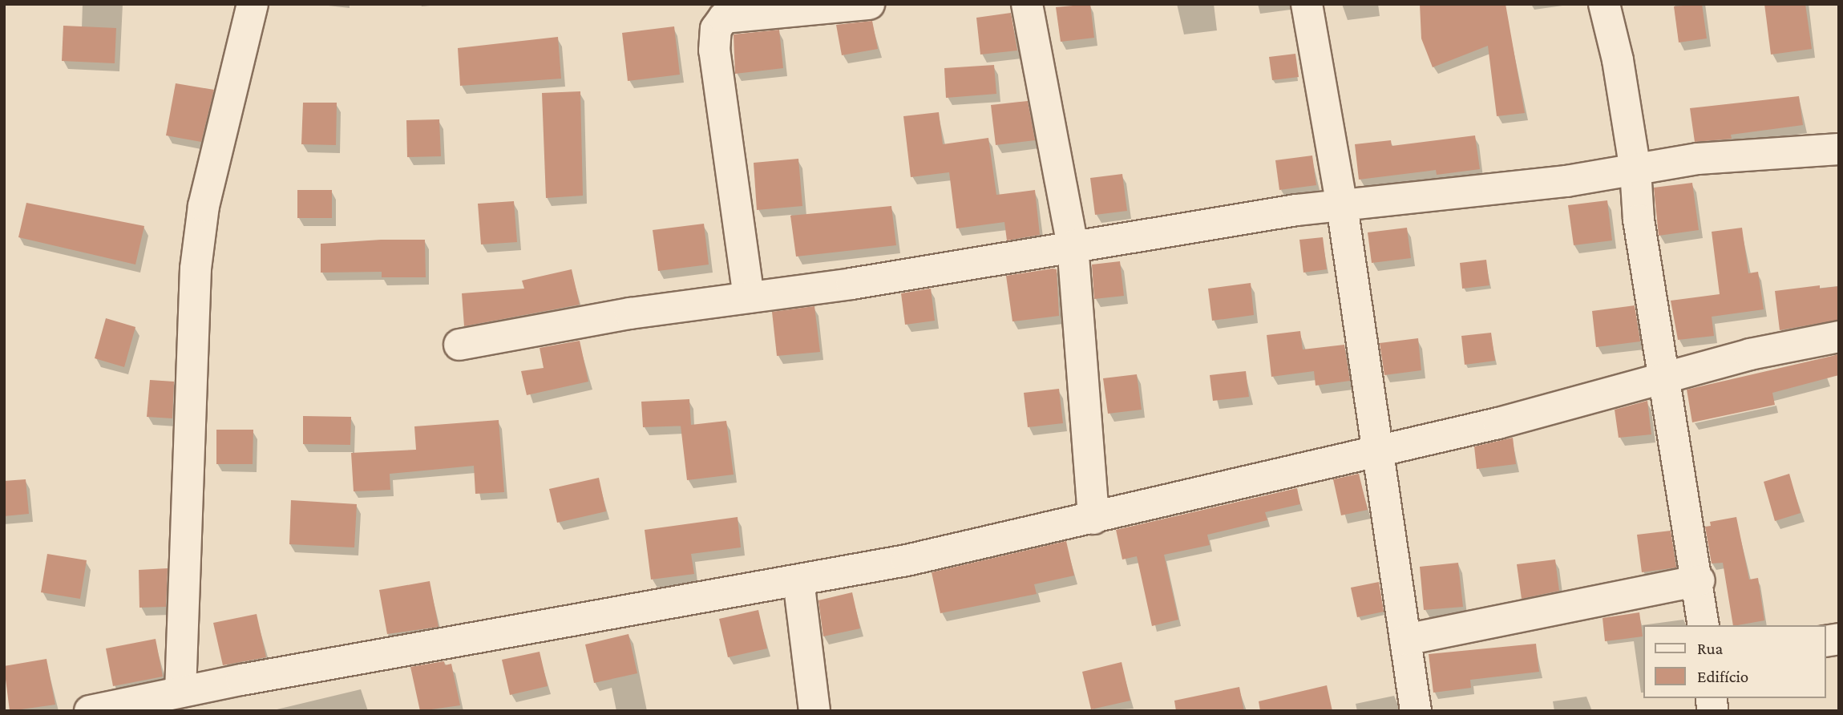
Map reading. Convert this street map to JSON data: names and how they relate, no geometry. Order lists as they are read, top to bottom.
{
  "legend": ["Rua", "Edifício"]
}
